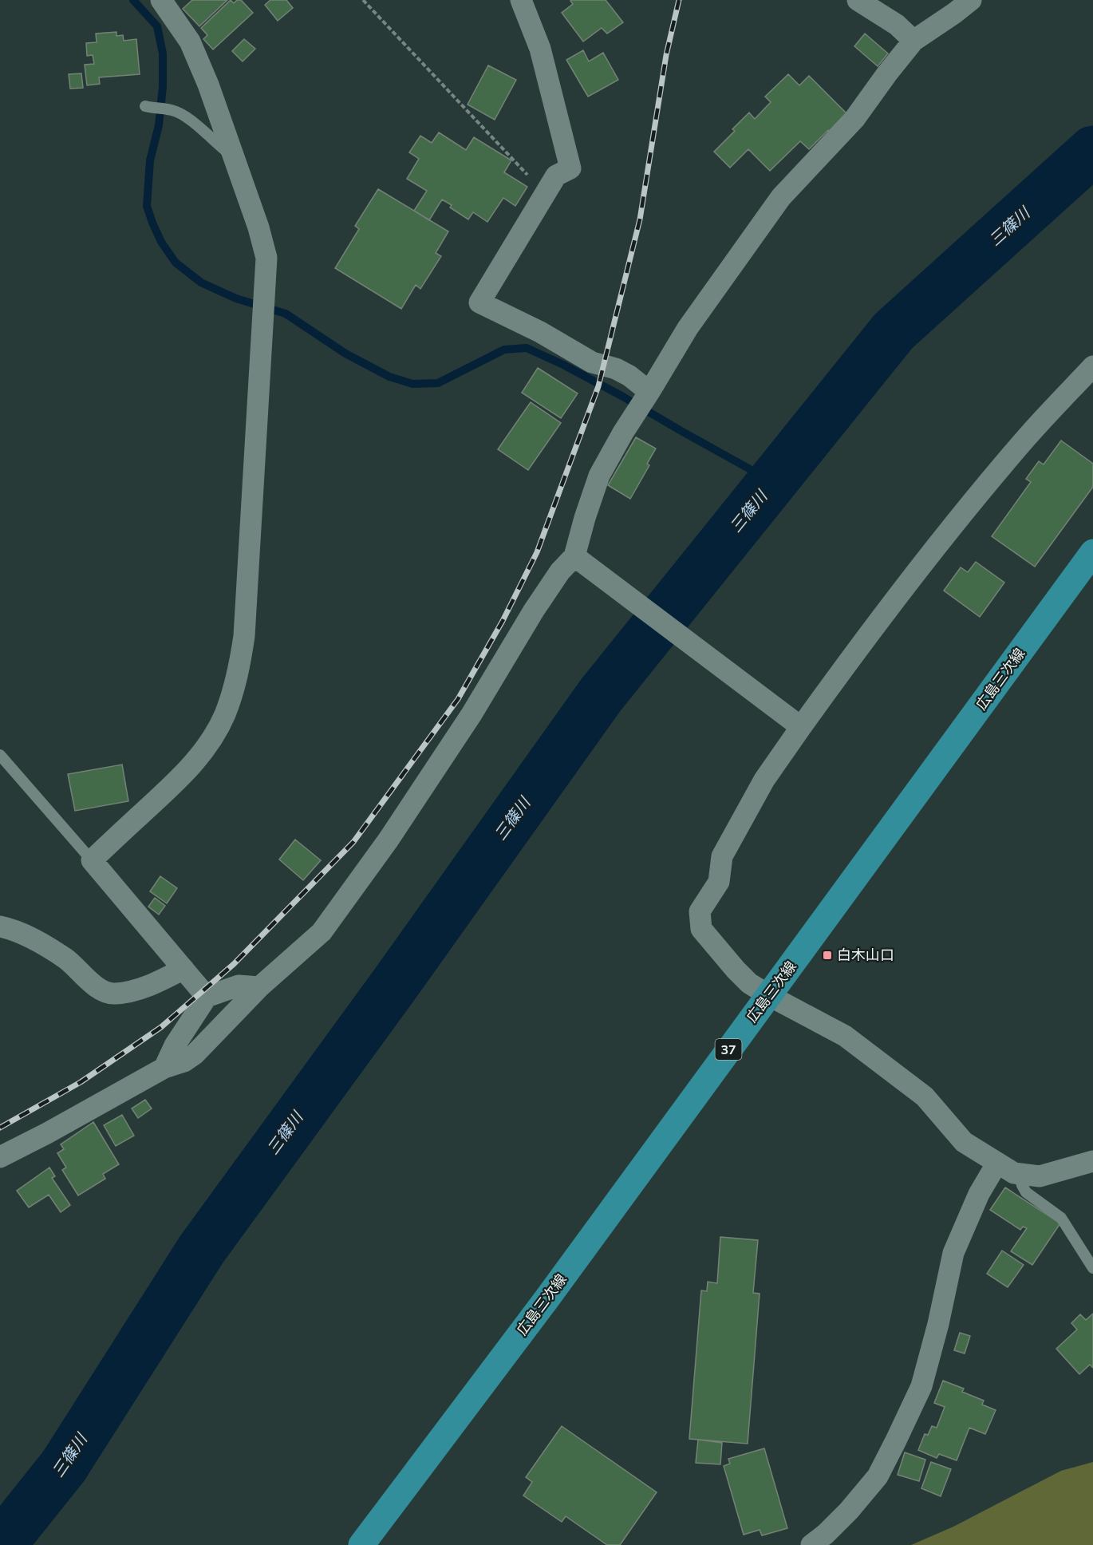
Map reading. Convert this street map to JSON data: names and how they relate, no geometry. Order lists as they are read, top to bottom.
{
  "streets": {
    "main road": ["広島三次線", "37"]
  },
  "water": ["三篠川"],
  "places": {
    "transit": ["白木山口"]
  }
}
